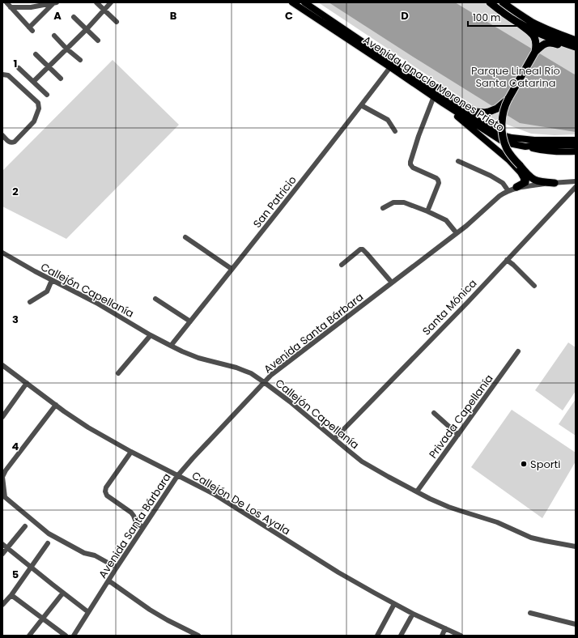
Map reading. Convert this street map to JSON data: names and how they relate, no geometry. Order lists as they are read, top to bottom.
{
  "streets": {
    "main road": ["Avenida Ignacio Morones Prieto"],
    "street": [
      "San Patricio",
      "Callejón Capellanía",
      "Santa Mónica",
      "Avenida Santa Bárbara",
      "Privada Capellanía",
      "Callejón De Los Ayala"
    ]
  },
  "crossings": [
    ["Avenida Ignacio Morones Prieto", "San Patricio"],
    ["San Patricio", "Callejón Capellanía"],
    ["Callejón Capellanía", "Santa Mónica"],
    ["Callejón Capellanía", "Avenida Santa Bárbara"],
    ["Callejón Capellanía", "Privada Capellanía"],
    ["Avenida Santa Bárbara", "Callejón De Los Ayala"]
  ],
  "parks": ["Parque Lineal Río Santa Catarina"],
  "places": ["Sporti"],
  "scale_bar": "100 m",
  "grid": {
    "columns": [
      "A",
      "B",
      "C",
      "D"
    ],
    "rows": [
      "1",
      "2",
      "3",
      "4",
      "5"
    ]
  }
}
